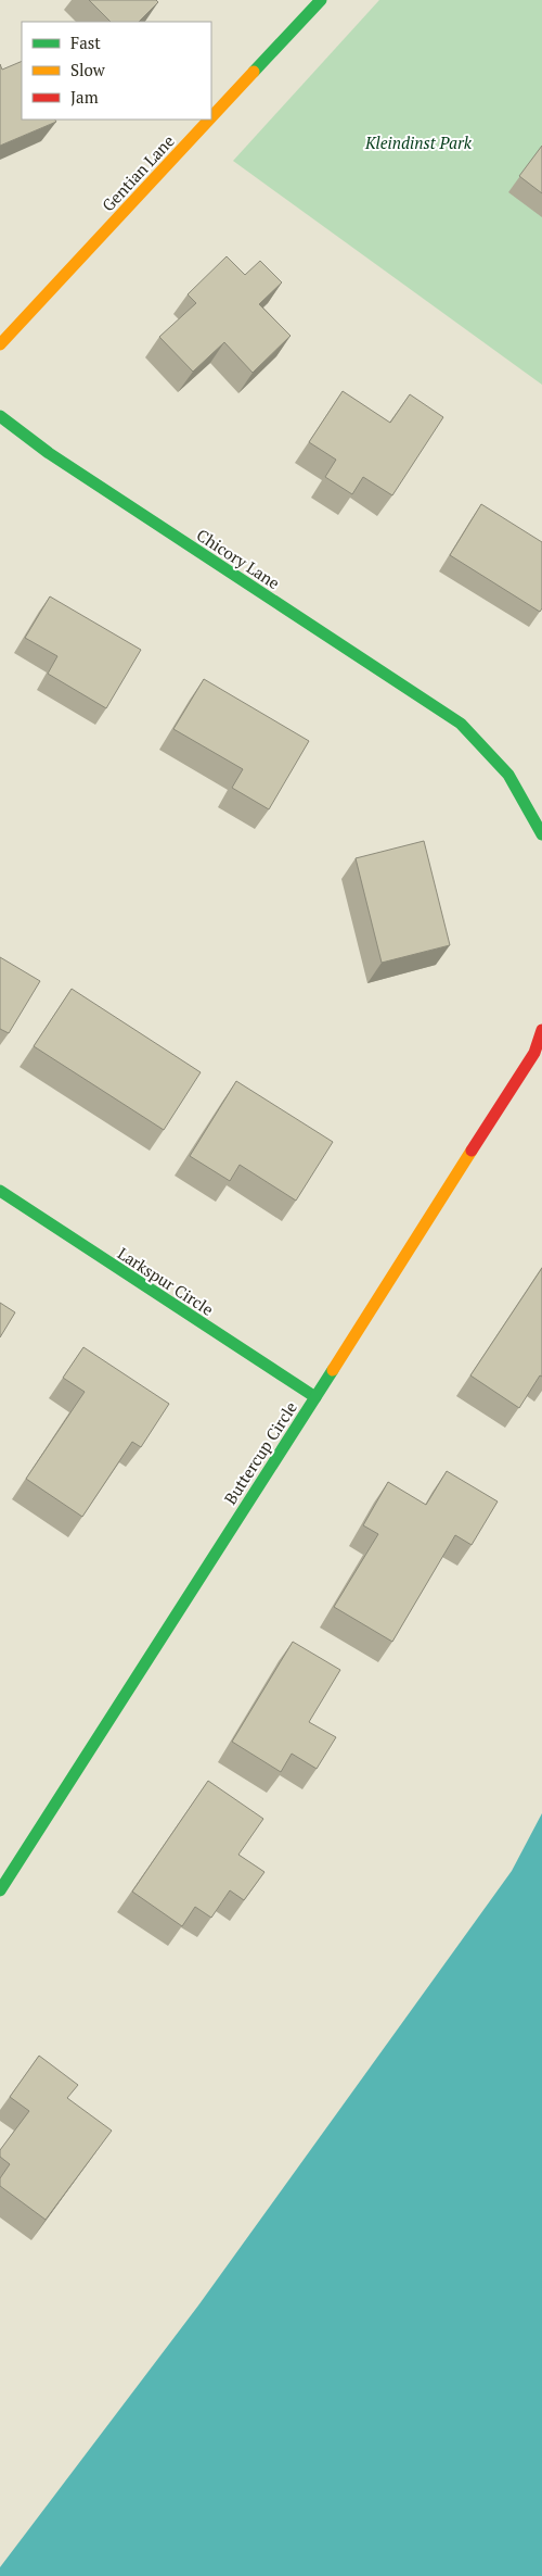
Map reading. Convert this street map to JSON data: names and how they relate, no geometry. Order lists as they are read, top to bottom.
{
  "streets": {
    "street": [
      "Gentian Lane",
      "Chicory Lane",
      "Larkspur Circle",
      "Buttercup Circle"
    ]
  },
  "crossings": [
    ["Larkspur Circle", "Buttercup Circle"]
  ],
  "parks": ["Kleindinst Park"],
  "legend": ["Fast", "Slow", "Jam"]
}
